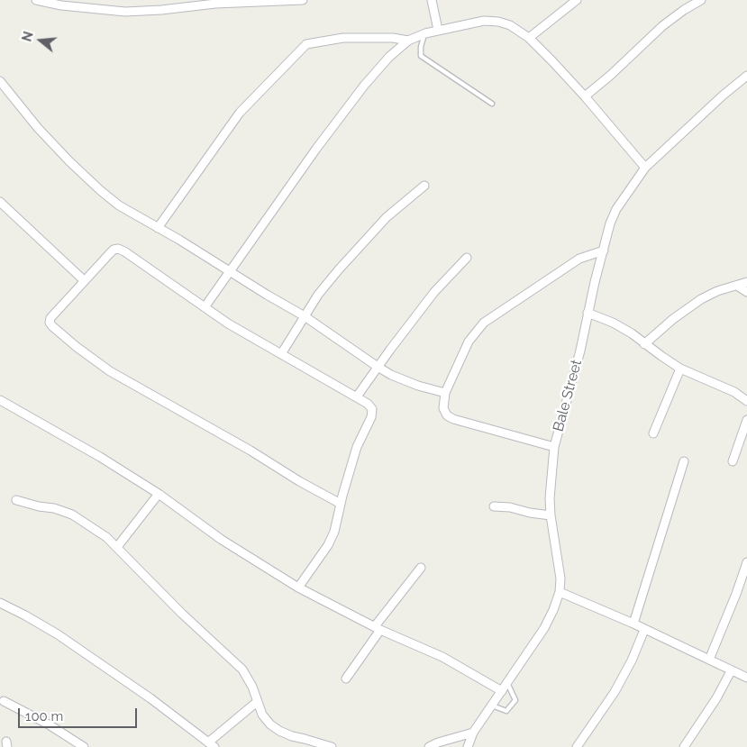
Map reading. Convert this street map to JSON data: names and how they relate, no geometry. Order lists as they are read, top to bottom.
{
  "streets": {
    "street": ["Bale Street"]
  },
  "scale_bar": "100 m",
  "north": "left"
}
